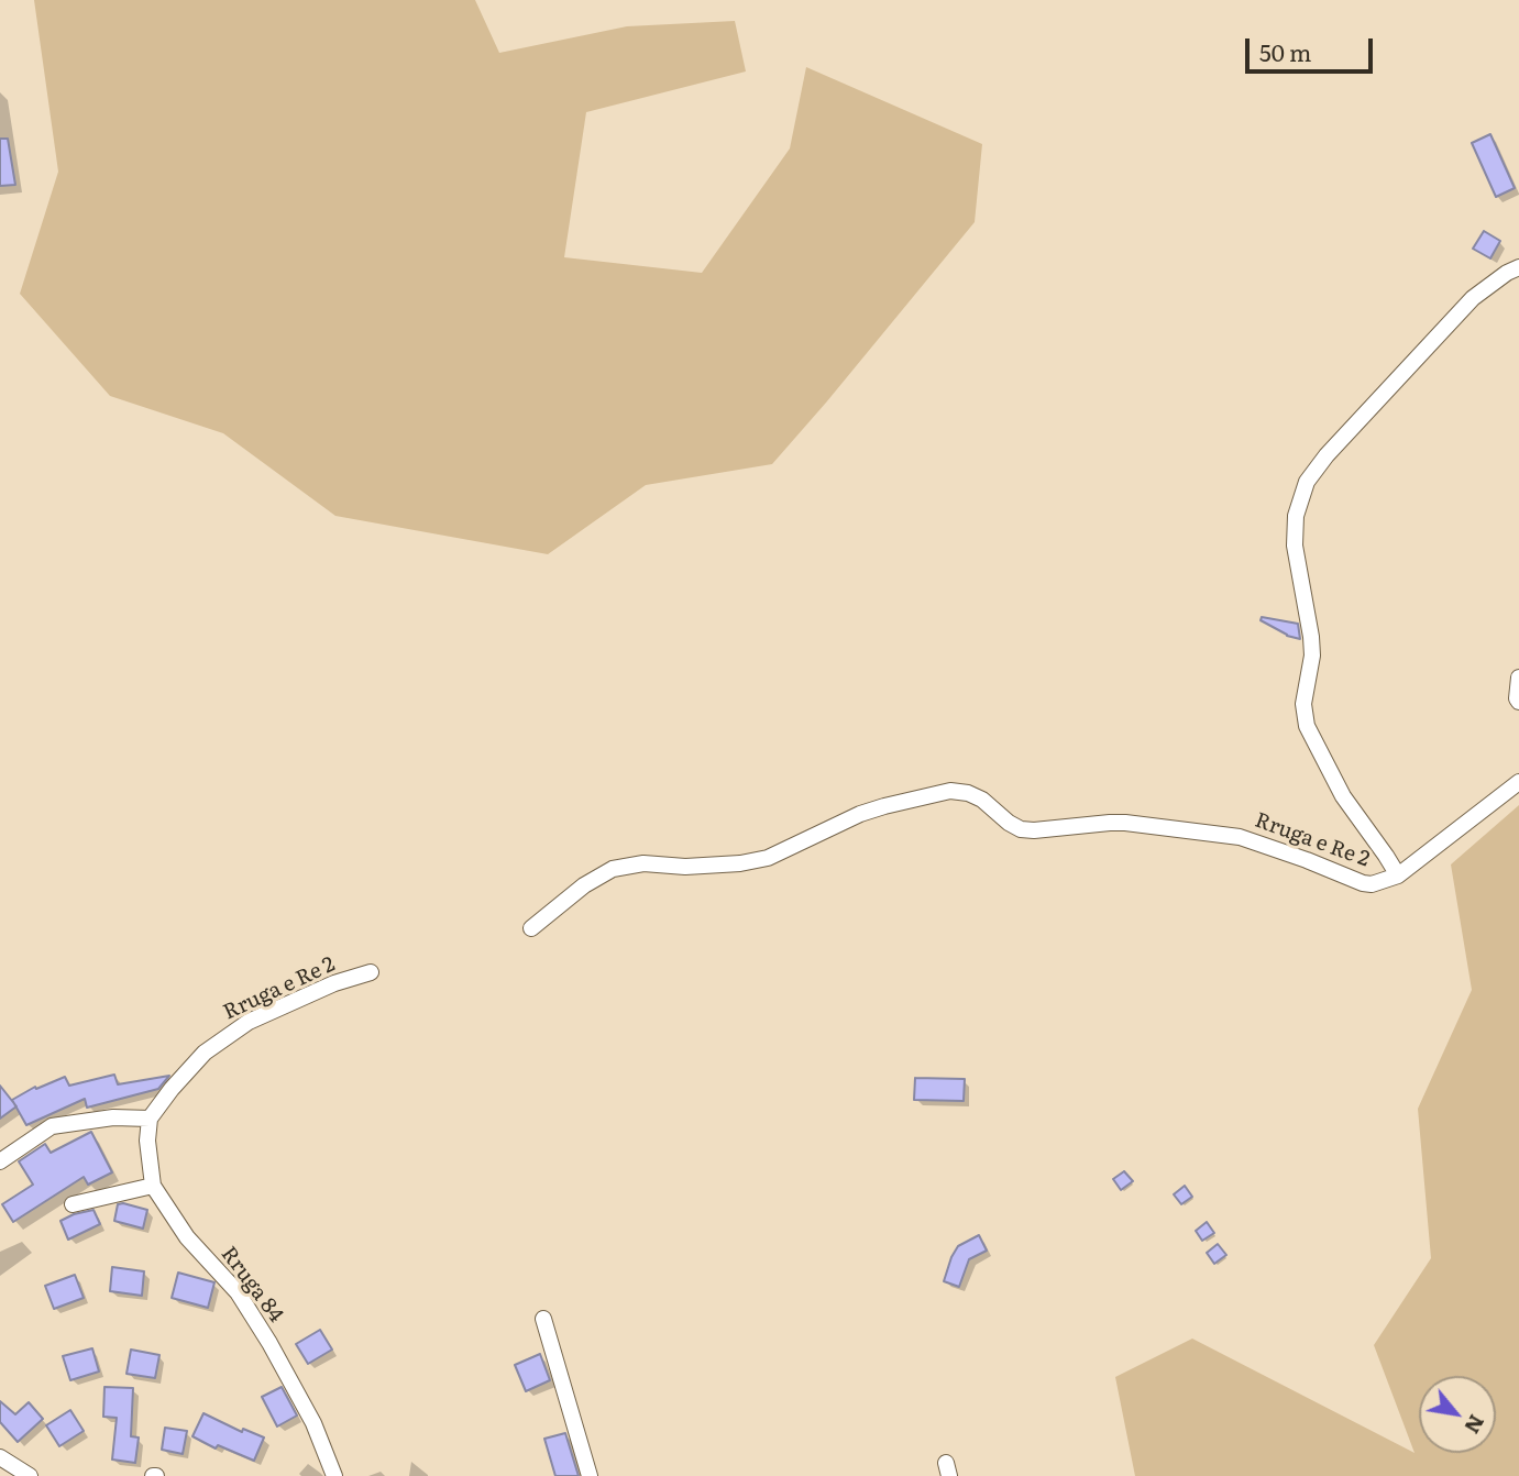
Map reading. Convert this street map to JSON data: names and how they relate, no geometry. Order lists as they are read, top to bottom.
{
  "streets": {
    "street": ["Rruga e Re 2", "Rruga 84"]
  },
  "crossings": [
    ["Rruga e Re 2", "Rruga 84"]
  ],
  "scale_bar": "50 m",
  "north": "bottom right"
}
